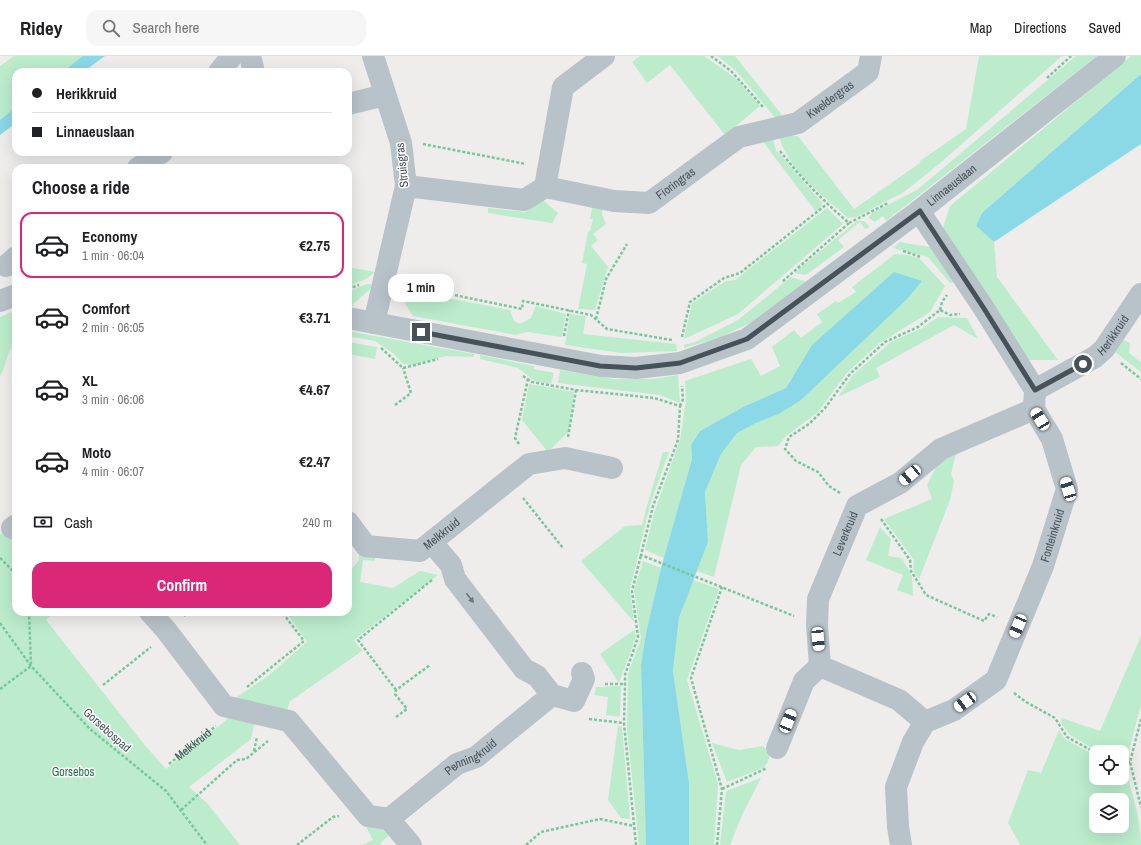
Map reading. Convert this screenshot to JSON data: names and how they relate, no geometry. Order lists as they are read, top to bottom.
{
  "streets": {
    "street": [
      "Kweldergras",
      "Struisgras",
      "Fioringras",
      "Linnaeuslaan",
      "Herikkruid",
      "Melkkruid",
      "Leverkruid",
      "Fonteinkruid",
      "Penningkruid"
    ],
    "path": ["Gorsebospad"]
  },
  "crossings": [
    ["Kweldergras", "Fioringras"],
    ["Struisgras", "Linnaeuslaan"],
    ["Linnaeuslaan", "Fonteinkruid"],
    ["Herikkruid", "Leverkruid"],
    ["Herikkruid", "Fonteinkruid"],
    ["Leverkruid", "Fonteinkruid"]
  ],
  "parks": ["Gorsebos"],
  "page": {
    "header": "Ridey",
    "search": "Search here",
    "nav": ["Map", "Directions", "Saved"],
    "banner": ["Herikkruid", "Linnaeuslaan"],
    "heading": "Choose a ride",
    "list": [
      {
        "name": "Economy",
        "note": "1 min · 06:04",
        "value": "€2.75"
      },
      {
        "name": "Comfort",
        "note": "2 min · 06:05",
        "value": "€3.71"
      },
      {
        "name": "XL",
        "note": "3 min · 06:06",
        "value": "€4.67"
      },
      {
        "name": "Moto",
        "note": "4 min · 06:07",
        "value": "€2.47"
      }
    ],
    "bubble": "1 min",
    "pay": ["Cash", "240 m"],
    "buttons": "Confirm"
  }
}
